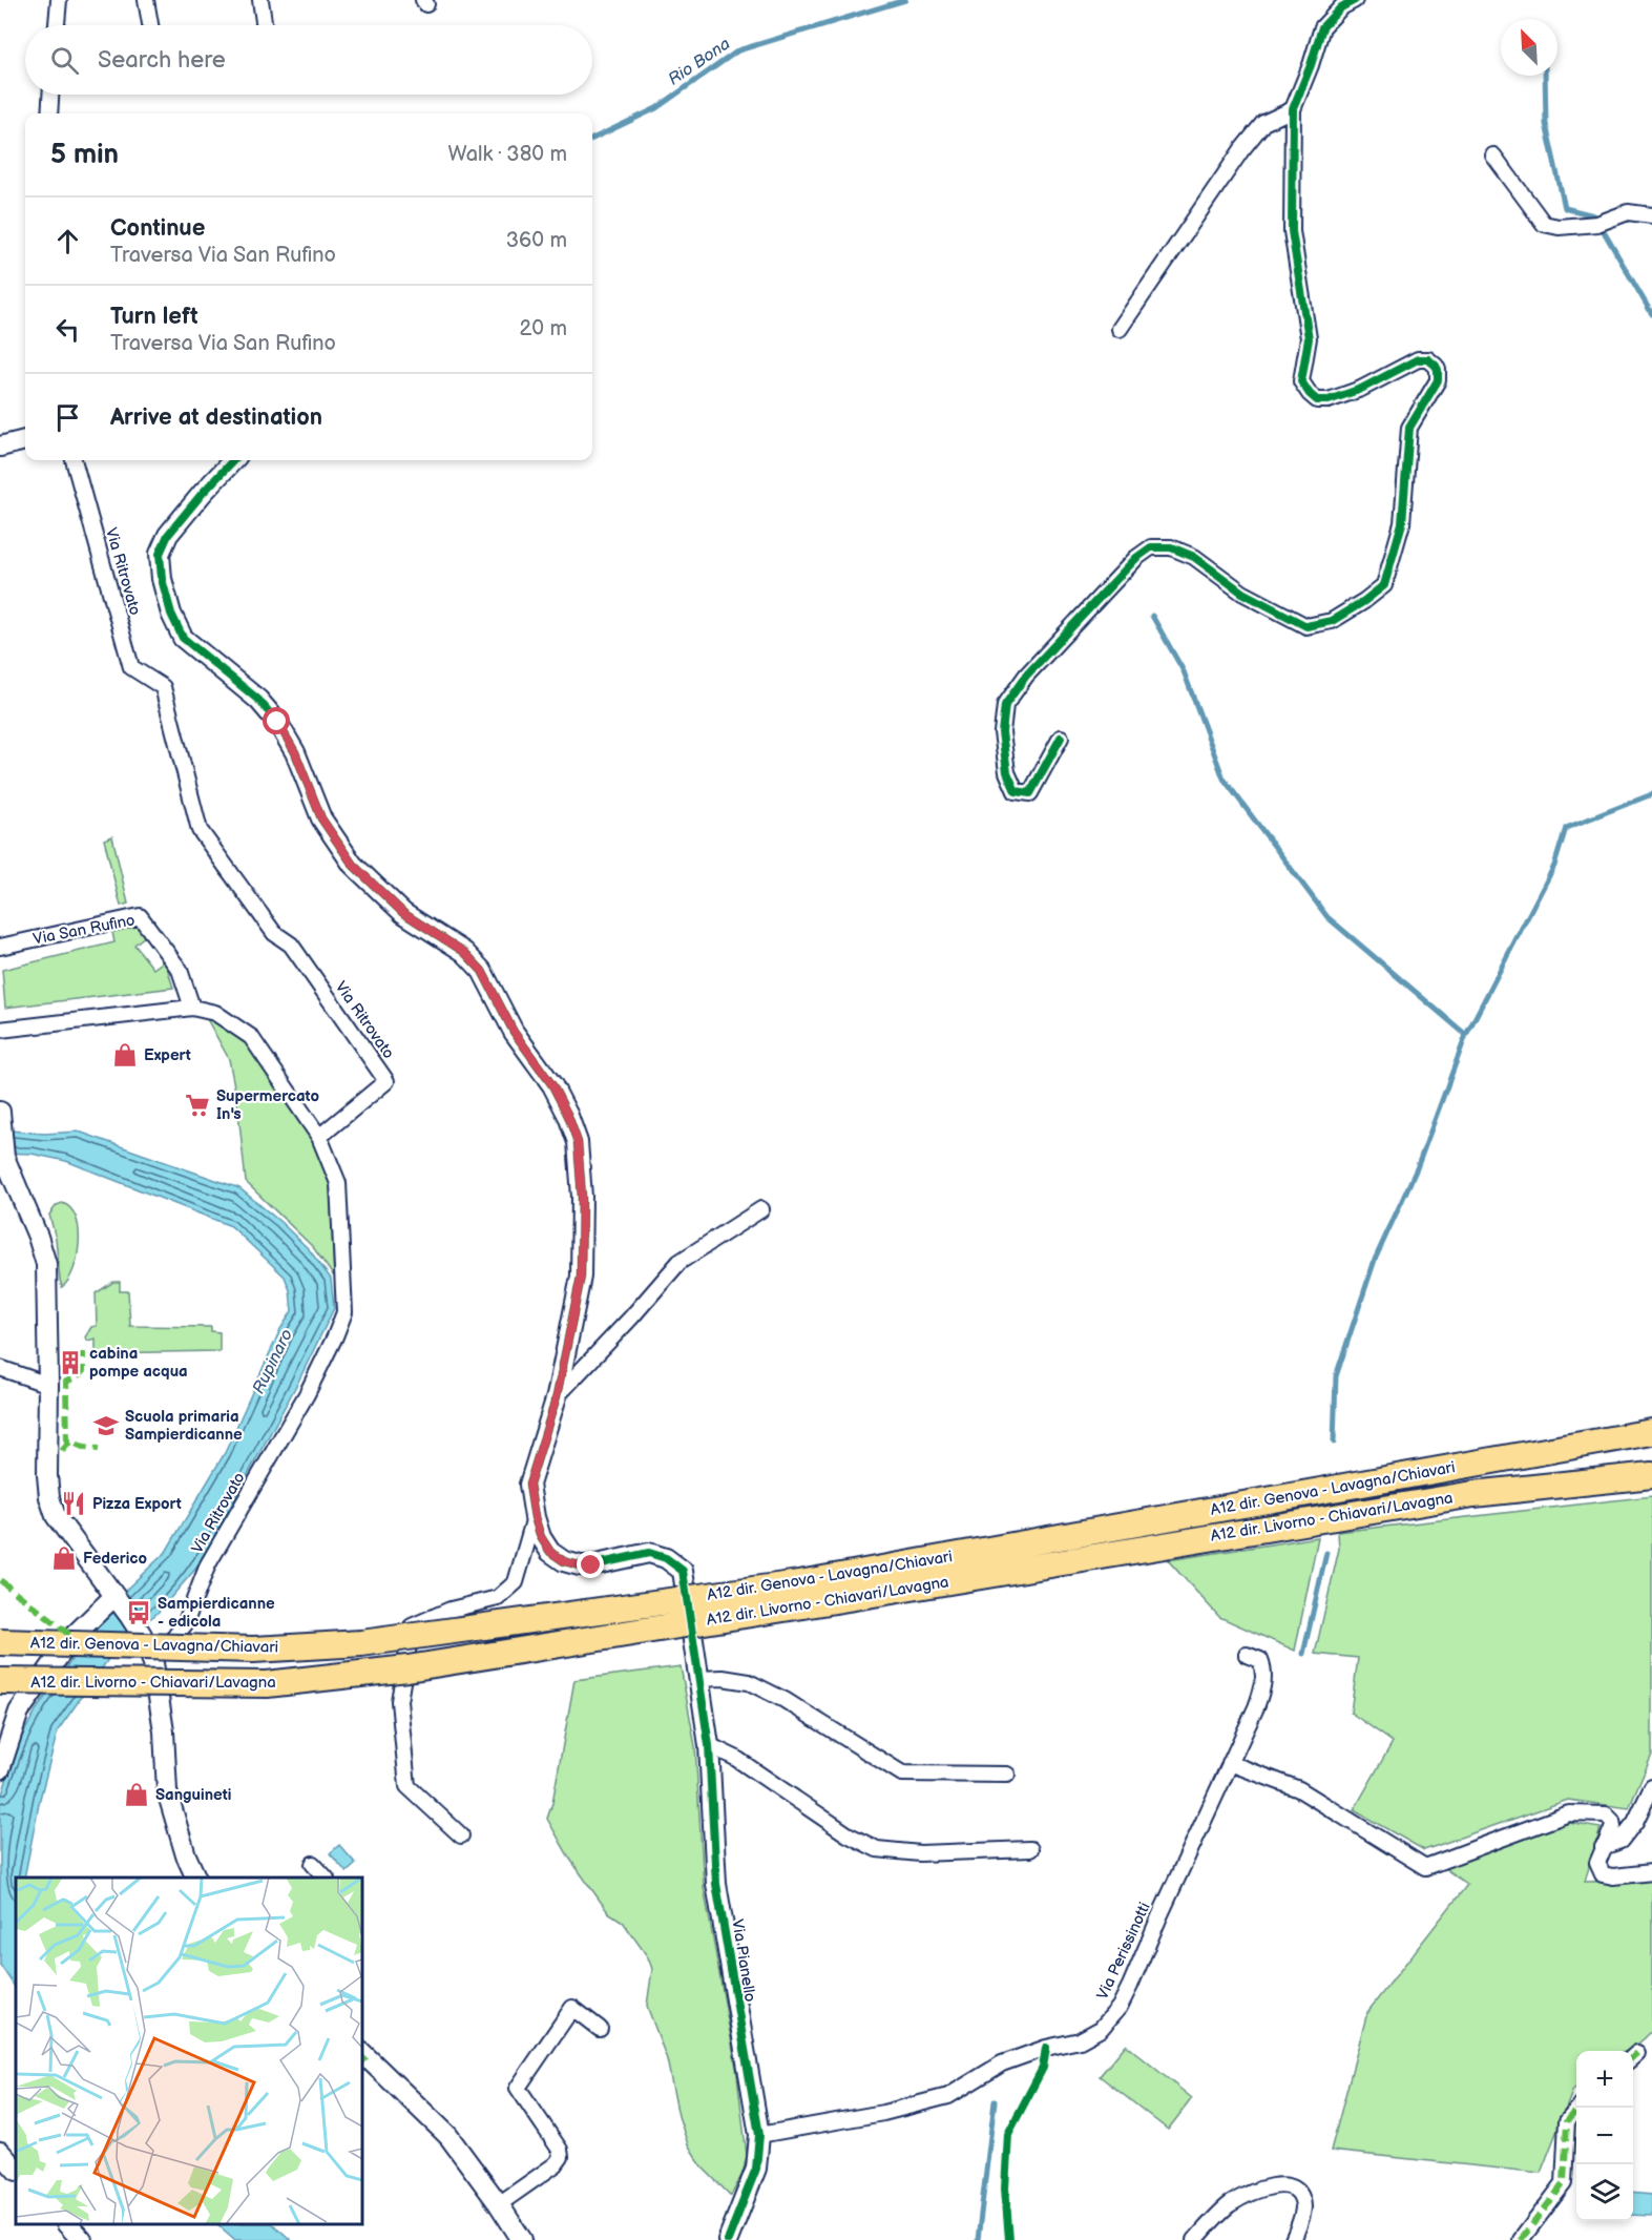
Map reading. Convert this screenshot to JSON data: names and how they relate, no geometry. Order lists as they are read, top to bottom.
{
  "streets": {
    "highway": ["A12 dir. Genova - Lavagna/Chiavari", "A12 dir. Livorno - Chiavari/Lavagna"],
    "street": [
      "Via Ritrovato",
      "Via San Rufino",
      "Via Perissinotti",
      "Via Pianello"
    ]
  },
  "crossings": [
    ["A12 dir. Genova - Lavagna/Chiavari", "A12 dir. Livorno - Chiavari/Lavagna"],
    ["Via Perissinotti", "Via Pianello"]
  ],
  "water": ["Rio Bona", "Rupinaro"],
  "places": {
    "shop": ["Expert", "Federico", "Sanguineti"],
    "supermarket": ["Supermercato In's"],
    "building": ["cabina pompe acqua"],
    "school or university": ["Scuola primaria Sampierdicanne"],
    "restaurant": ["Pizza Export"],
    "bus stop": ["Sampierdicanne - edicola"]
  },
  "north": "top left",
  "page": {
    "search": "Search here",
    "heading": ["5 min", "Walk · 380 m"],
    "list": [
      ["Continue", "Traversa Via San Rufino", "360 m"],
      ["Turn left", "Traversa Via San Rufino", "20 m"],
      "Arrive at destination"
    ],
    "map_buttons": ["+", "−"]
  }
}
